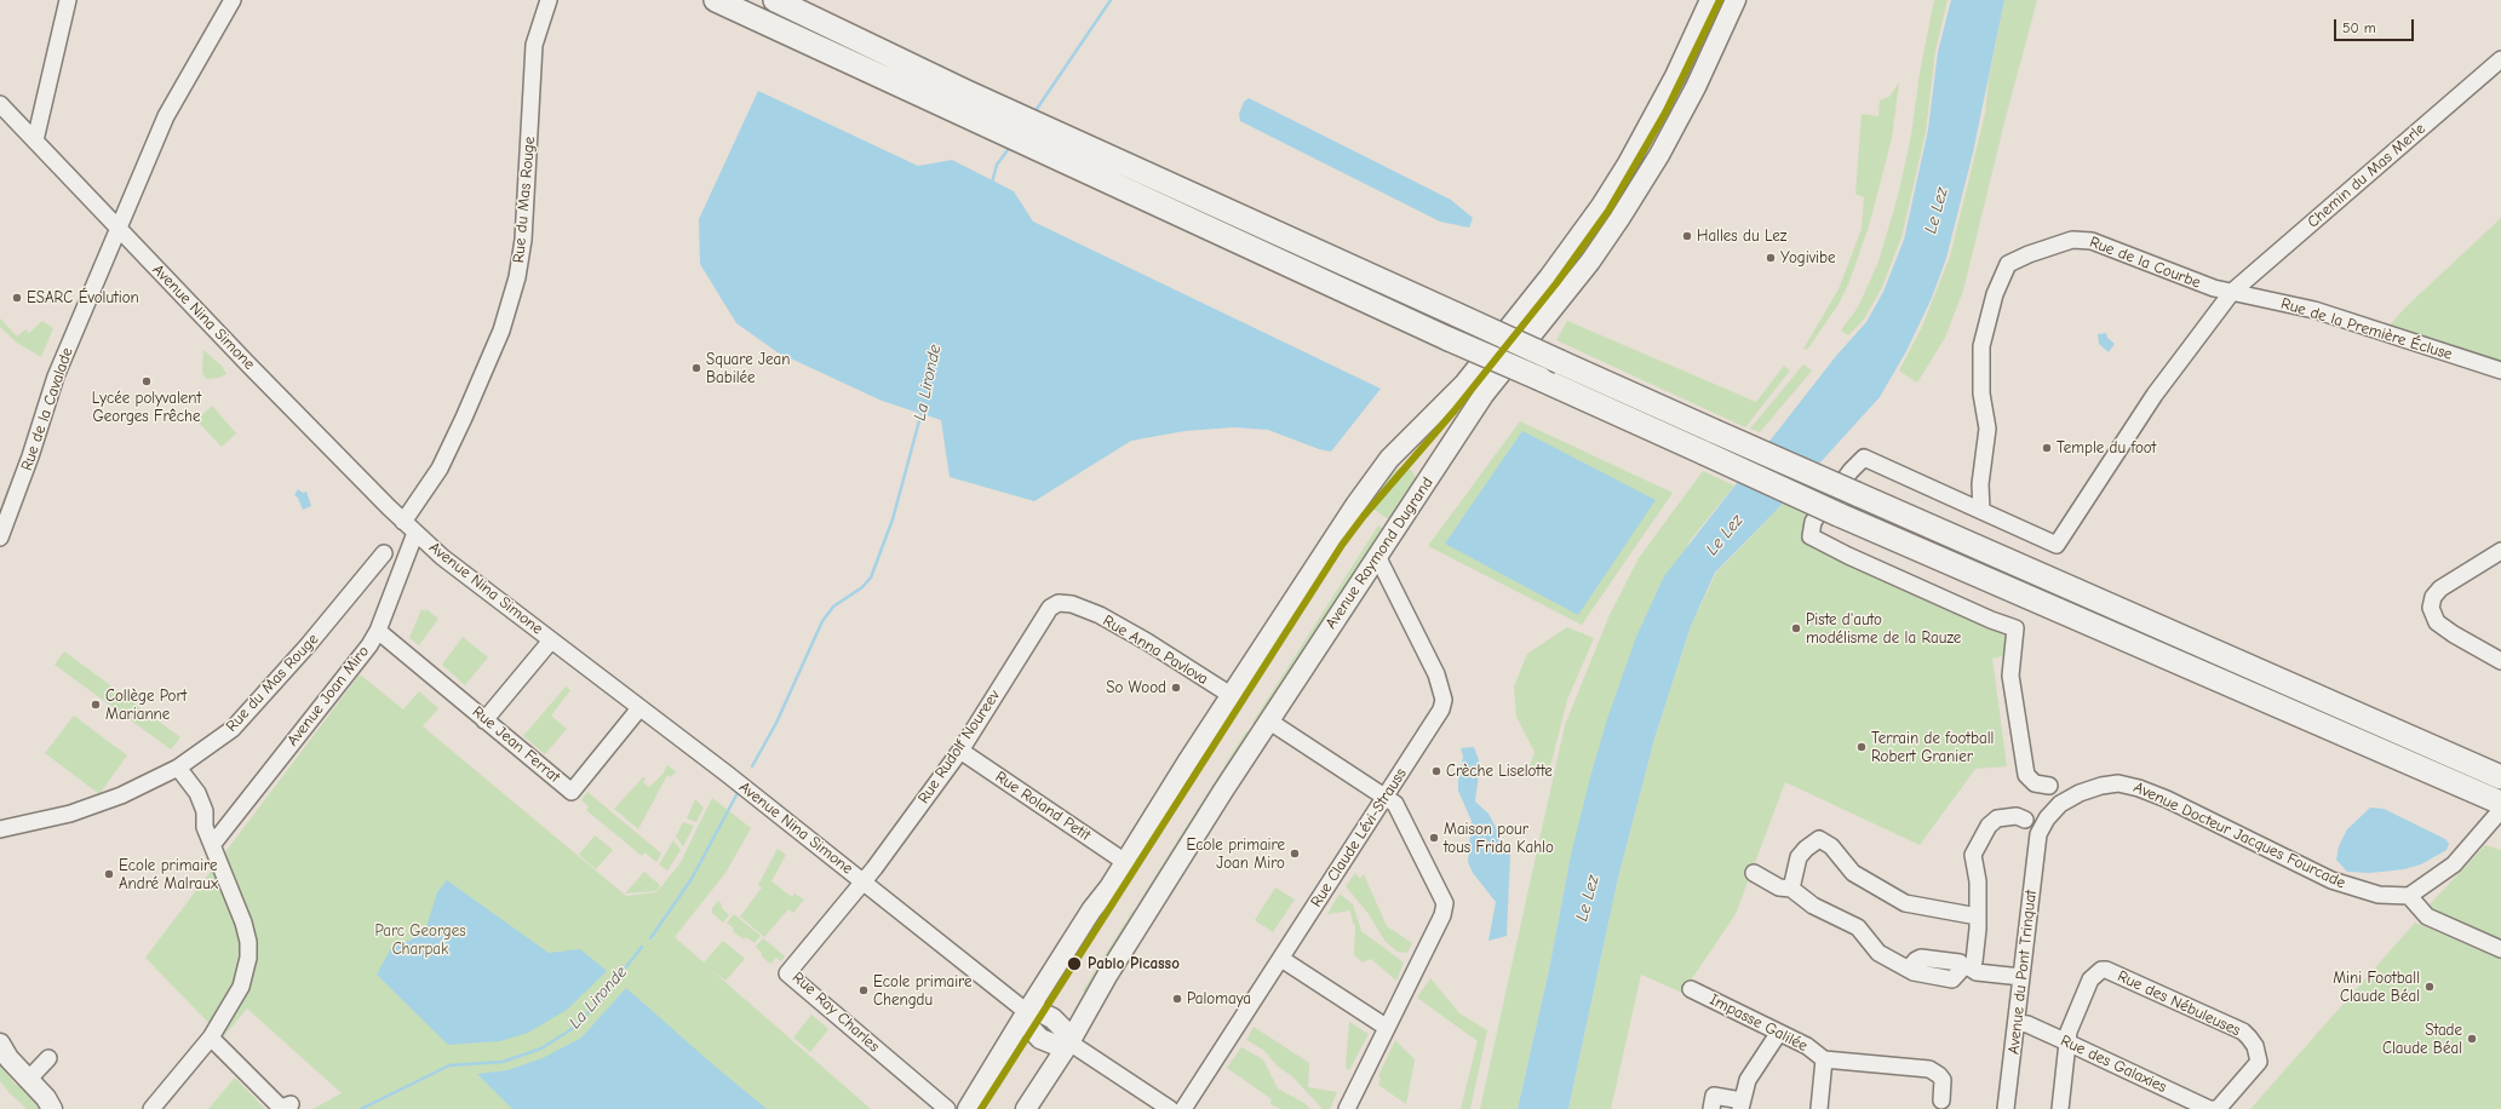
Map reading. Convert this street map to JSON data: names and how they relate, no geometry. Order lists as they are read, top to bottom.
{
  "streets": {
    "main road": ["Avenue Raymond Dugrand"],
    "street": [
      "Chemin du Mas Merle",
      "Rue du Mas Rouge",
      "Rue de la Courbe",
      "Avenue Nina Simone",
      "Rue de la Première Écluse",
      "Rue de la Cavalade",
      "Rue Anna Pavlova",
      "Avenue Joan Miro",
      "Rue Jean Ferrat",
      "Rue Rudolf Noureev",
      "Rue Roland Petit",
      "Avenue Docteur Jacques Fourcade",
      "Rue Claude Lévi-Strauss",
      "Avenue du Pont Trinquat",
      "Rue des Nébuleuses",
      "Rue Ray Charles",
      "Impasse Galilée",
      "Rue des Galaxies"
    ]
  },
  "crossings": [
    ["Chemin du Mas Merle", "Rue de la Courbe"],
    ["Chemin du Mas Merle", "Rue de la Première Écluse"],
    ["Rue du Mas Rouge", "Avenue Nina Simone"],
    ["Rue du Mas Rouge", "Avenue Joan Miro"],
    ["Rue de la Courbe", "Rue de la Première Écluse"],
    ["Avenue Nina Simone", "Rue de la Cavalade"],
    ["Avenue Nina Simone", "Avenue Joan Miro"],
    ["Avenue Nina Simone", "Rue Jean Ferrat"],
    ["Avenue Nina Simone", "Rue Rudolf Noureev"],
    ["Avenue Nina Simone", "Rue Ray Charles"],
    ["Avenue Raymond Dugrand", "Rue Claude Lévi-Strauss"],
    ["Rue Anna Pavlova", "Rue Rudolf Noureev"],
    ["Avenue Joan Miro", "Rue Jean Ferrat"],
    ["Rue Rudolf Noureev", "Rue Roland Petit"],
    ["Rue Rudolf Noureev", "Rue Ray Charles"],
    ["Avenue Docteur Jacques Fourcade", "Avenue du Pont Trinquat"],
    ["Avenue du Pont Trinquat", "Rue des Galaxies"],
    ["Rue des Nébuleuses", "Rue des Galaxies"]
  ],
  "water": ["Le Lez", "La Lironde"],
  "parks": ["Parc Georges Charpak"],
  "places": [
    "Halles du Lez",
    "Yogivibe",
    "ESARC Évolution",
    "Square Jean Babilée",
    "Lycée polyvalent Georges Frêche",
    "Temple du foot",
    "Piste d'auto modélisme de la Rauze",
    "So Wood",
    "Collège Port Marianne",
    "Terrain de football Robert Granier",
    "Crèche Liselotte",
    "Maison pour tous Frida Kahlo",
    "Ecole primaire Joan Miro",
    "Ecole primaire André Malraux",
    "Pablo Picasso",
    "Mini Football Claude Béal",
    "Ecole primaire Chengdu",
    "Palomaya",
    "Stade Claude Béal"
  ],
  "scale_bar": "50 m"
}
